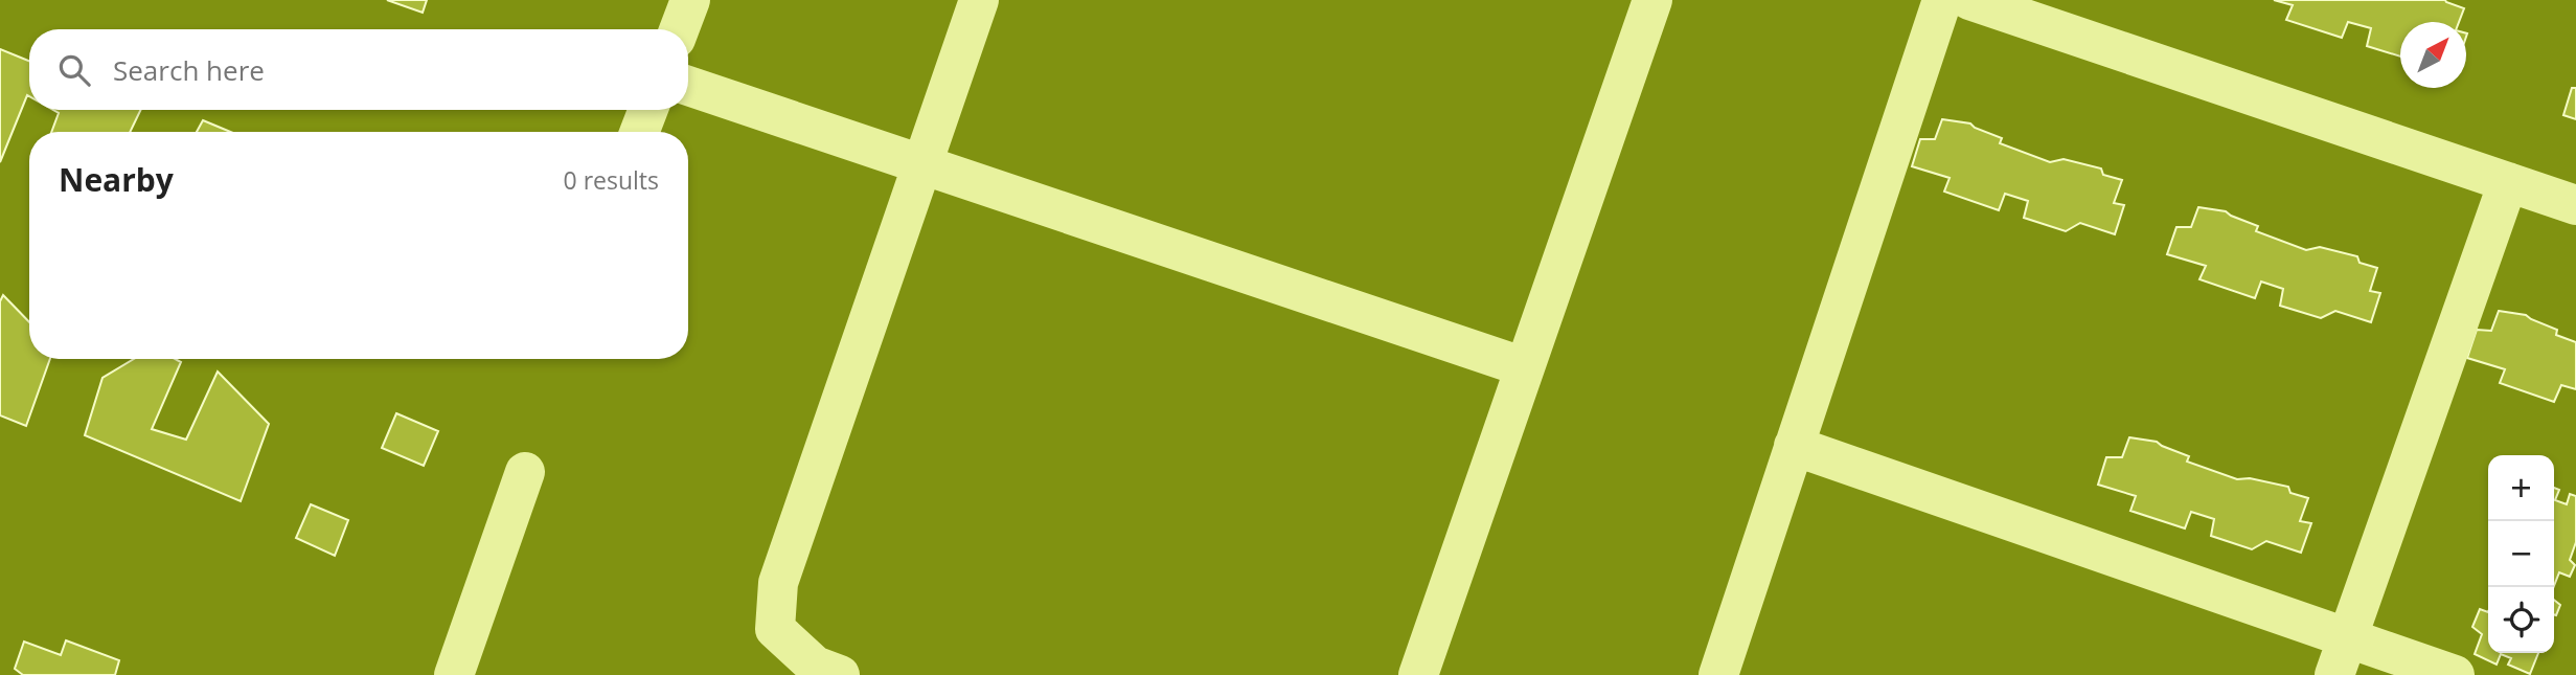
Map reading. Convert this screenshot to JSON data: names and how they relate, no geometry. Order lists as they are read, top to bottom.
{
  "north": "top right",
  "page": {
    "search": "Search here",
    "heading": ["Nearby", "0 results"],
    "map_buttons": ["+", "−"]
  }
}
